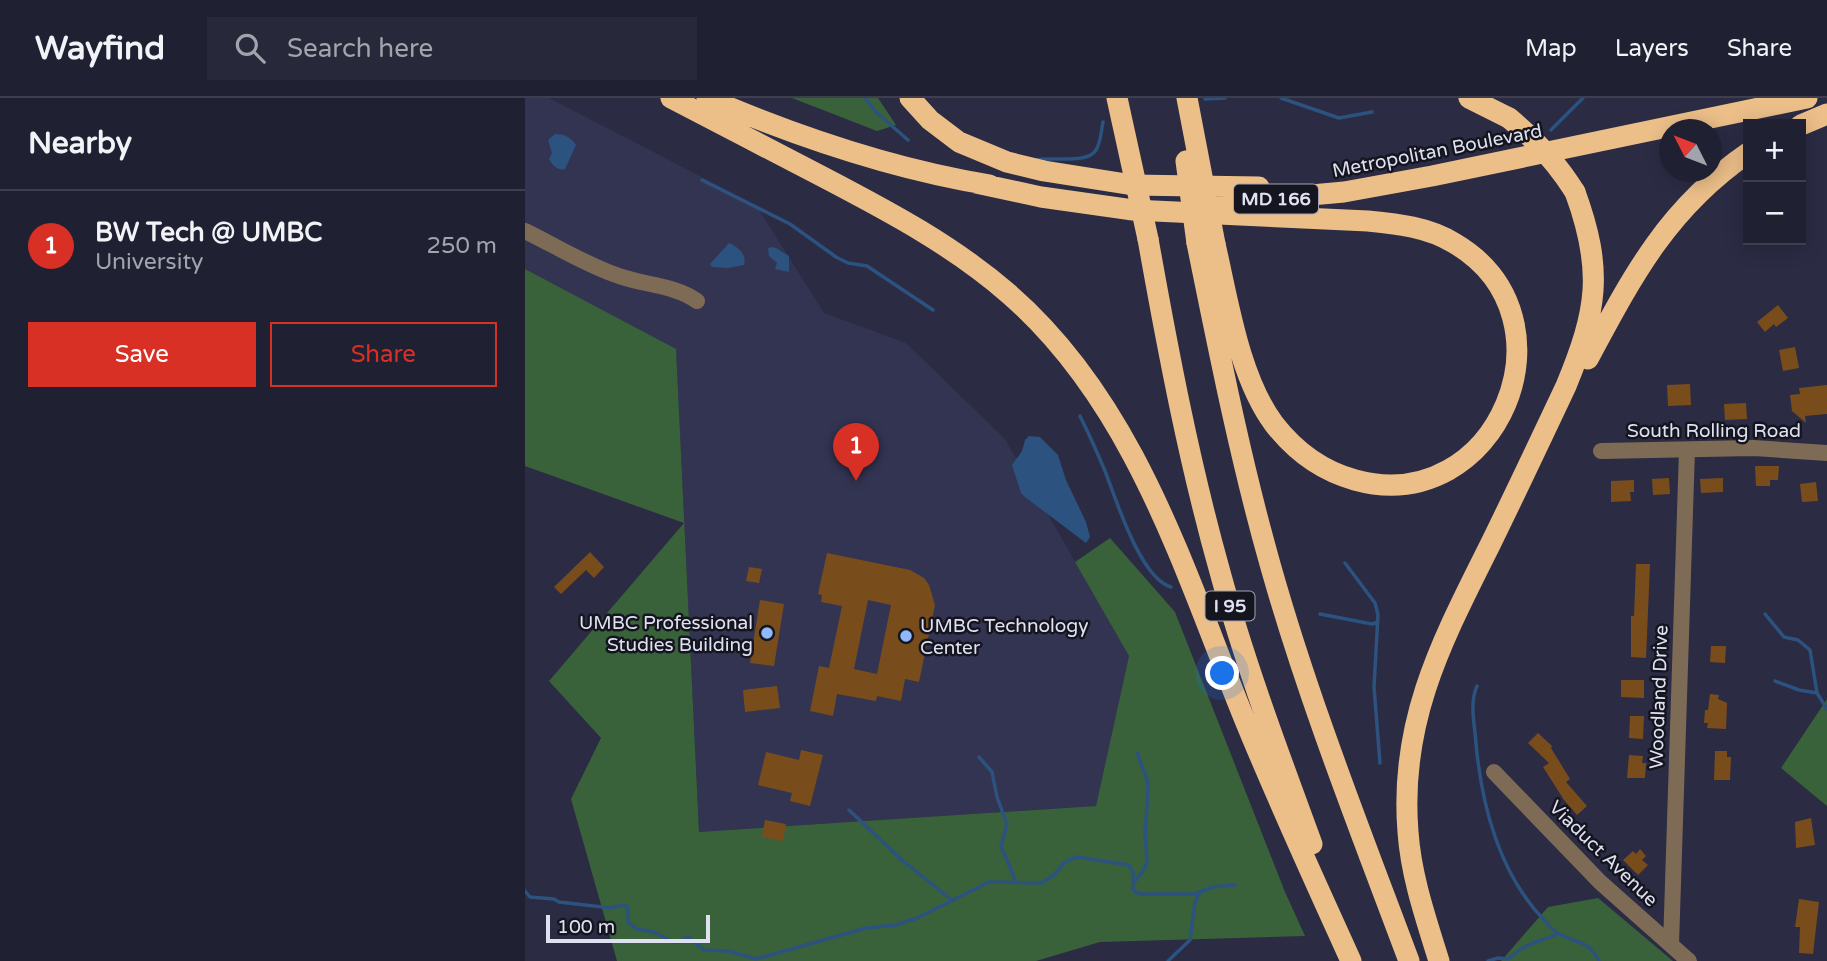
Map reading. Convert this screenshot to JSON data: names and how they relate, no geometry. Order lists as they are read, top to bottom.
{
  "streets": {
    "highway": ["Metropolitan Boulevard", "MD 166", "I 95"],
    "street": ["South Rolling Road", "Woodland Drive", "Viaduct Avenue"]
  },
  "crossings": [
    ["South Rolling Road", "Woodland Drive"],
    ["Woodland Drive", "Viaduct Avenue"]
  ],
  "places": ["UMBC Professional Studies Building", "UMBC Technology Center"],
  "scale_bar": "100 m",
  "north": "top left",
  "page": {
    "header": "Wayfind",
    "search": "Search here",
    "nav": ["Map", "Layers", "Share"],
    "heading": "Nearby",
    "map_buttons": ["+", "−"],
    "list": [
      {
        "mark": "1",
        "name": "BW Tech @ UMBC",
        "note": "University",
        "value": "250 m"
      }
    ],
    "buttons": ["Save", "Share"],
    "pins": "1",
    "scale": "100 m"
  }
}
